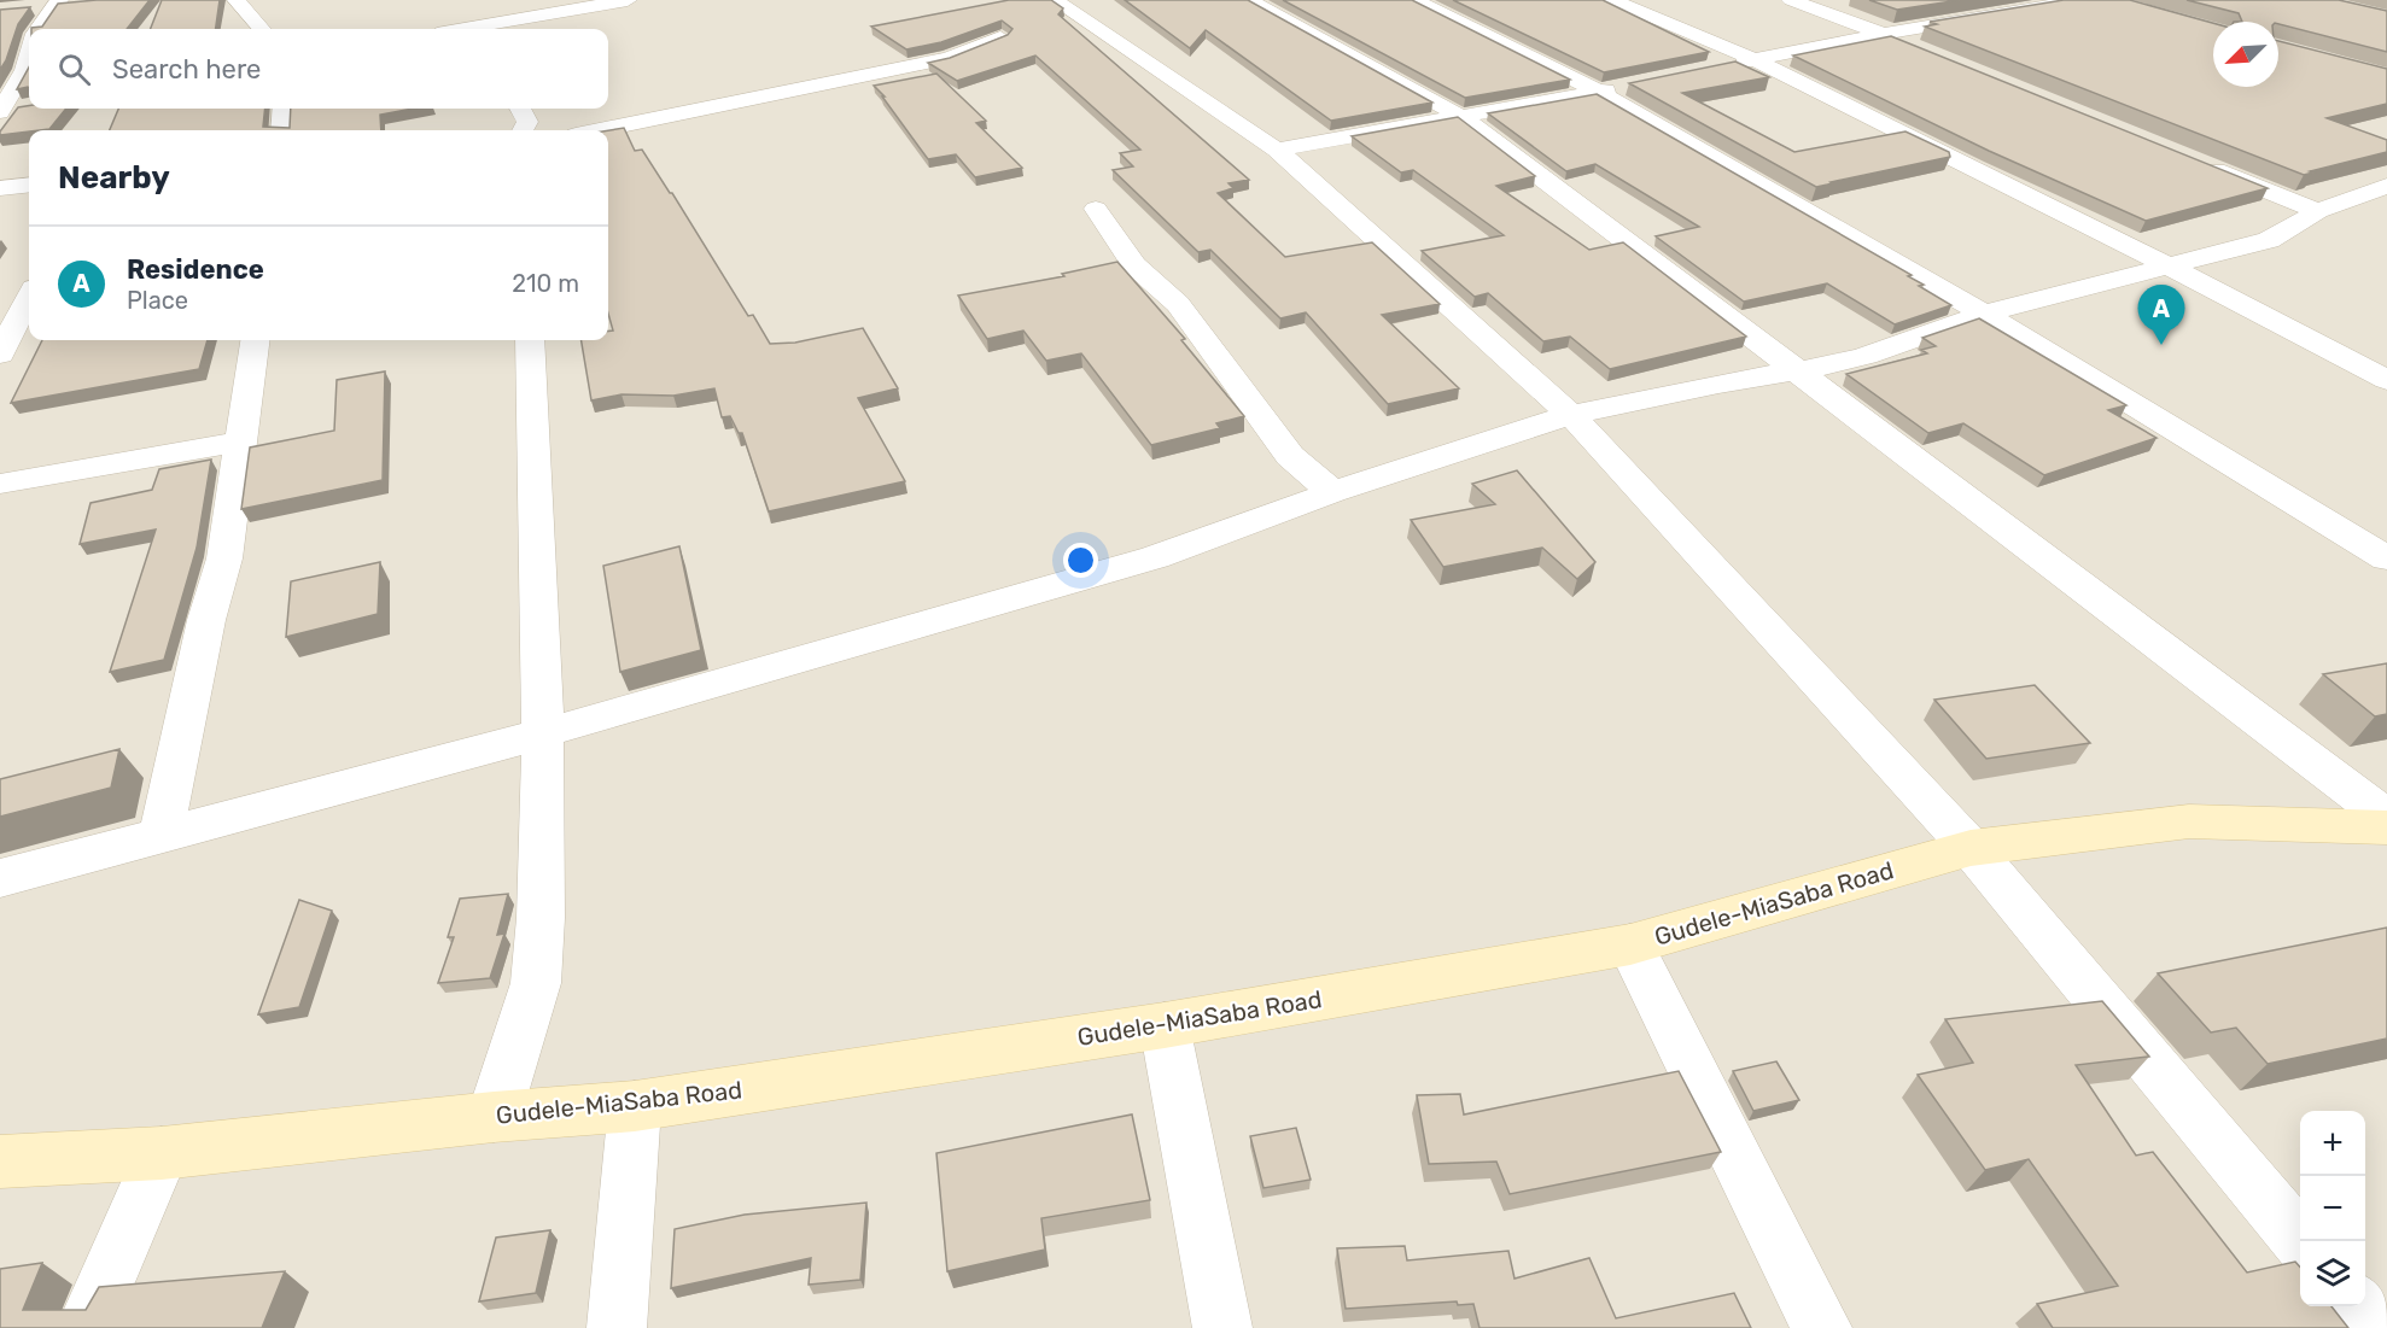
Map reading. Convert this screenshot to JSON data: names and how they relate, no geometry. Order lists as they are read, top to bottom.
{
  "streets": {
    "street": ["Gudele-MiaSaba Road"]
  },
  "north": "bottom left",
  "page": {
    "search": "Search here",
    "heading": "Nearby",
    "list": [
      {
        "mark": "A",
        "name": "Residence",
        "note": "Place",
        "value": "210 m"
      }
    ],
    "pins": "A",
    "map_buttons": ["+", "−"]
  }
}
